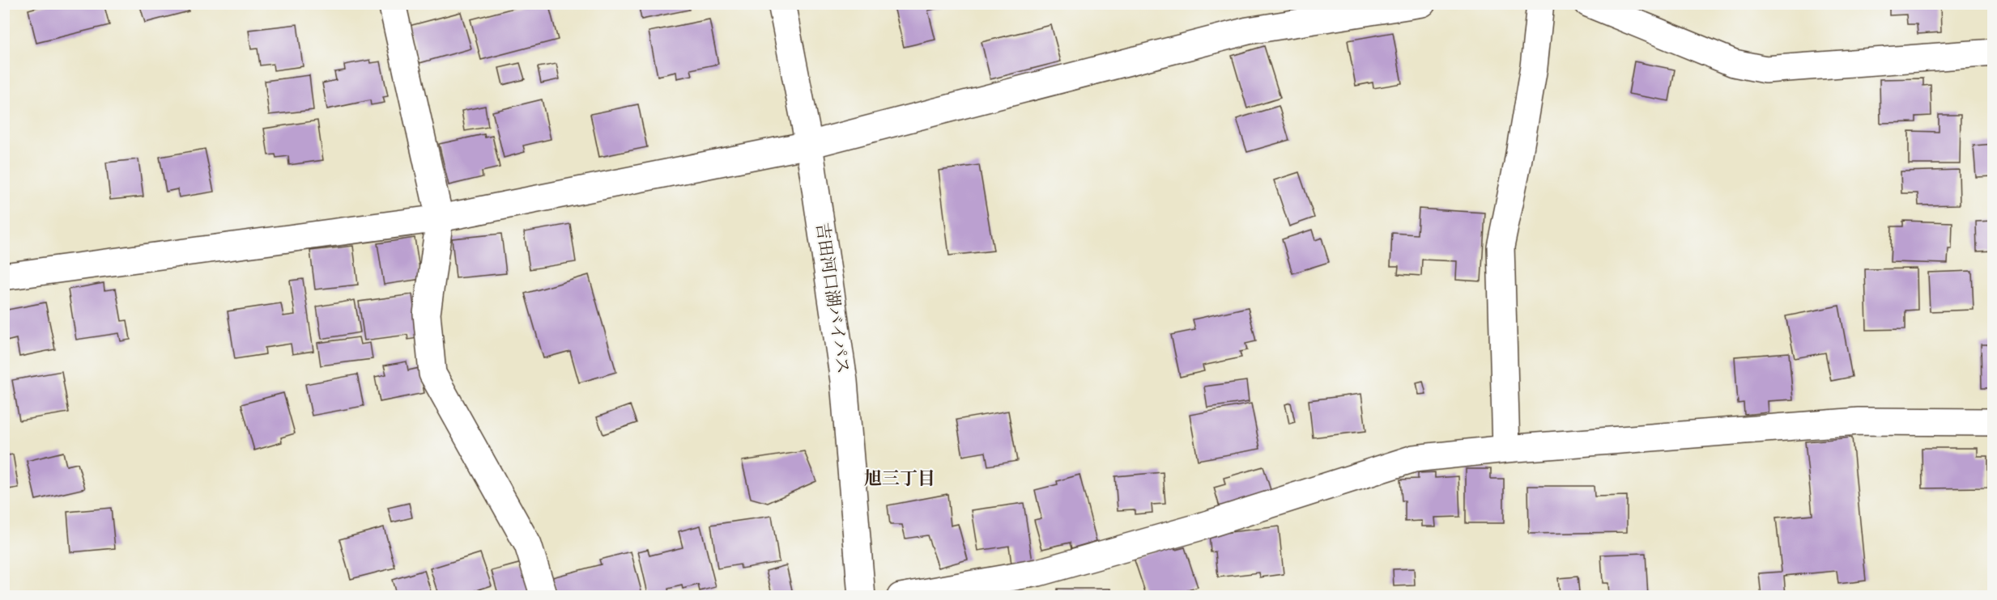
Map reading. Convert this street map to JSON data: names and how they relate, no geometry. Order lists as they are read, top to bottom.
{
  "streets": {
    "main road": ["吉田河口湖バイパス"]
  },
  "districts": ["旭三丁目"]
}
